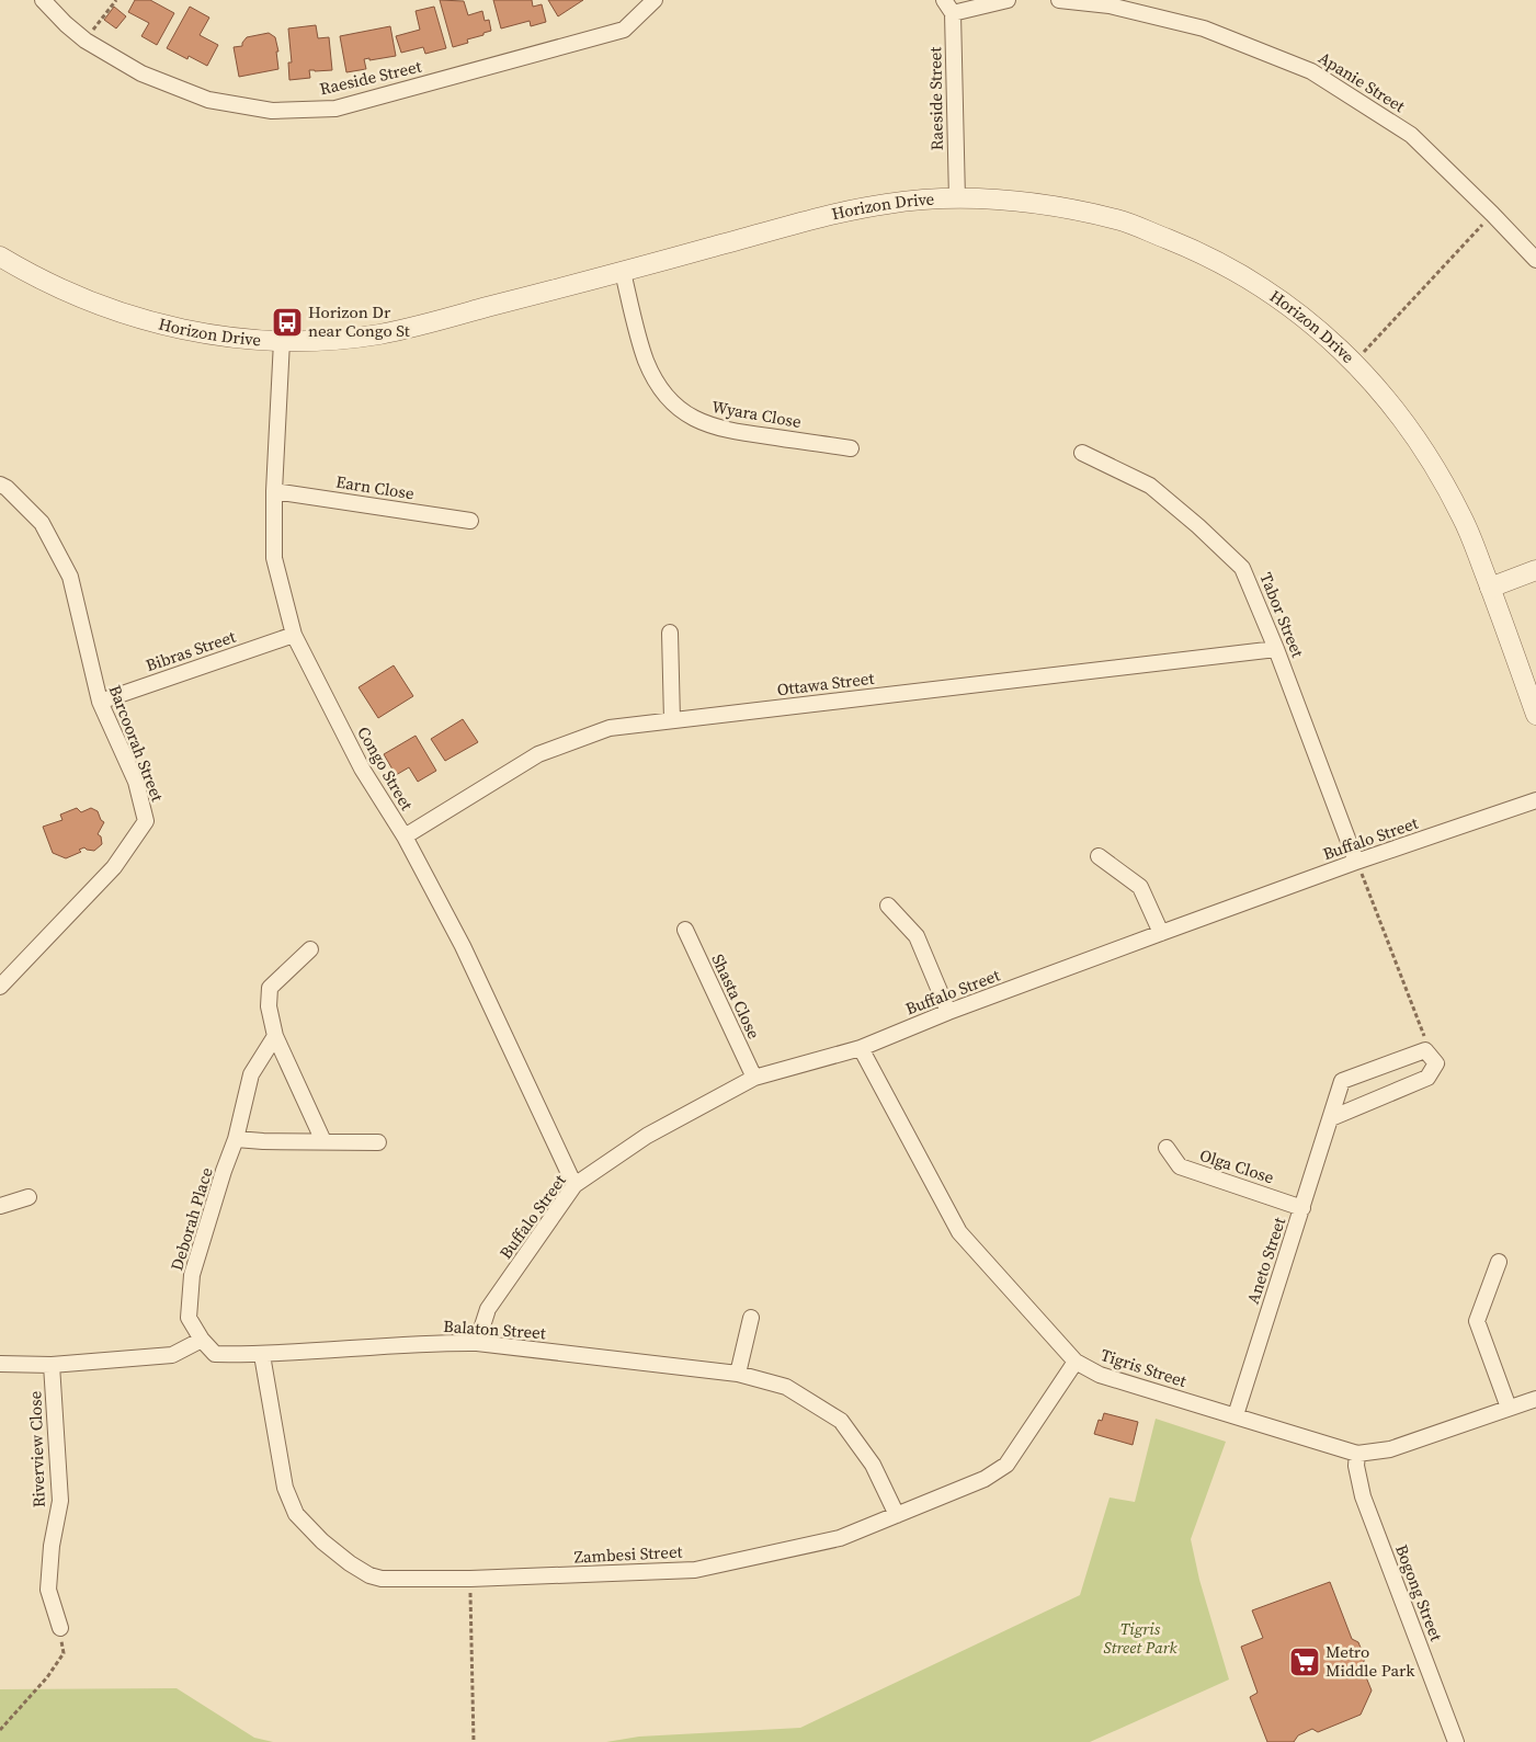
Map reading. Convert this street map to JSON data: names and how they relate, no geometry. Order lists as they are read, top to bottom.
{
  "streets": {
    "street": [
      "Raeside Street",
      "Apanie Street",
      "Horizon Drive",
      "Wyara Close",
      "Earn Close",
      "Tabor Street",
      "Bibras Street",
      "Ottawa Street",
      "Barcoorah Street",
      "Congo Street",
      "Buffalo Street",
      "Shasta Close",
      "Olga Close",
      "Deborah Place",
      "Aneto Street",
      "Balaton Street",
      "Tigris Street",
      "Riverview Close",
      "Zambesi Street",
      "Bogong Street"
    ]
  },
  "crossings": [
    ["Raeside Street", "Horizon Drive"],
    ["Horizon Drive", "Wyara Close"],
    ["Horizon Drive", "Congo Street"],
    ["Earn Close", "Congo Street"],
    ["Tabor Street", "Ottawa Street"],
    ["Tabor Street", "Buffalo Street"],
    ["Bibras Street", "Barcoorah Street"],
    ["Bibras Street", "Congo Street"],
    ["Ottawa Street", "Congo Street"],
    ["Congo Street", "Buffalo Street"],
    ["Buffalo Street", "Shasta Close"],
    ["Buffalo Street", "Balaton Street"],
    ["Buffalo Street", "Tigris Street"],
    ["Olga Close", "Aneto Street"],
    ["Deborah Place", "Balaton Street"],
    ["Aneto Street", "Tigris Street"],
    ["Balaton Street", "Zambesi Street"],
    ["Tigris Street", "Zambesi Street"],
    ["Tigris Street", "Bogong Street"]
  ],
  "parks": ["Tigris Street Park"],
  "places": {
    "bus stop": ["Horizon Dr near Congo St"],
    "supermarket": ["Metro Middle Park"]
  }
}
